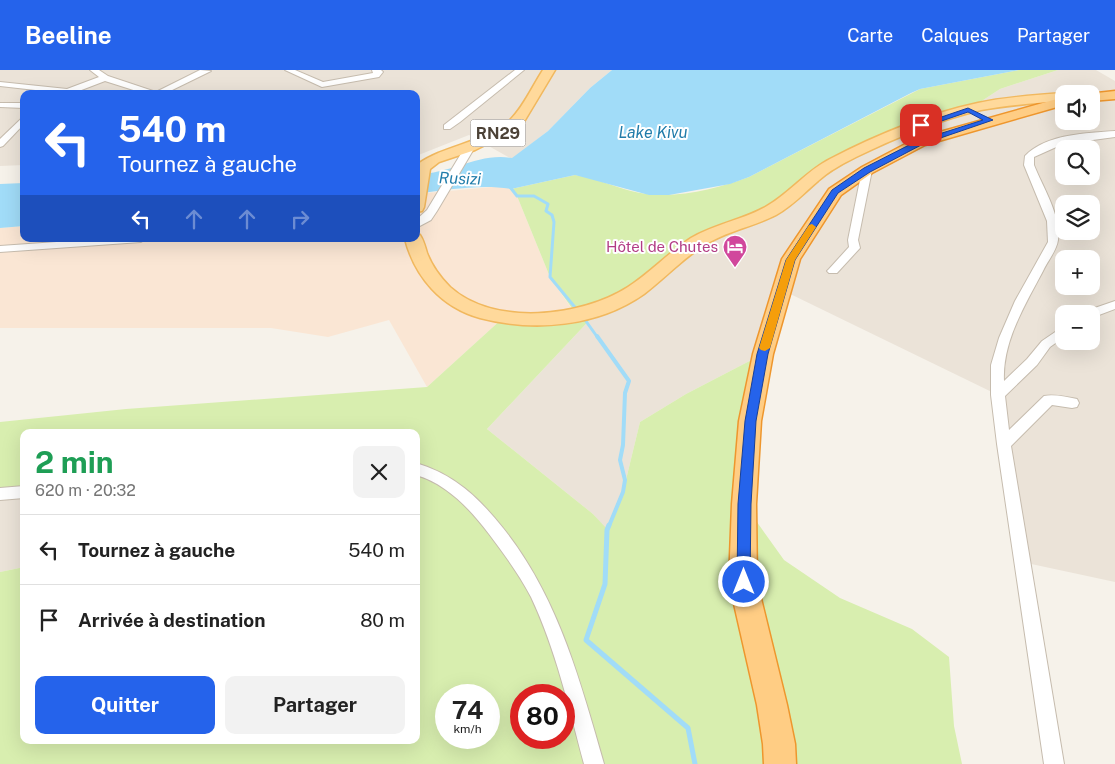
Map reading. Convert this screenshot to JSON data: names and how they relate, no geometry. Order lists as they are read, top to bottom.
{
  "streets": {
    "main road": ["RN29"]
  },
  "water": ["Lake Kivu", "Rusizi"],
  "places": {
    "hotel": ["Hôtel de Chutes"]
  },
  "page": {
    "header": "Beeline",
    "nav": ["Carte", "Calques", "Partager"],
    "map_buttons": ["+", "−"],
    "turn": ["540 m", "Tournez à gauche"],
    "heading": ["2 min", "620 m · 20:32"],
    "list": [
      {
        "name": "Tournez à gauche",
        "value": "540 m"
      },
      {
        "name": "Arrivée à destination",
        "value": "80 m"
      }
    ],
    "buttons": ["Quitter", "Partager"],
    "speed": "74 km/h",
    "limit": "80"
  }
}
